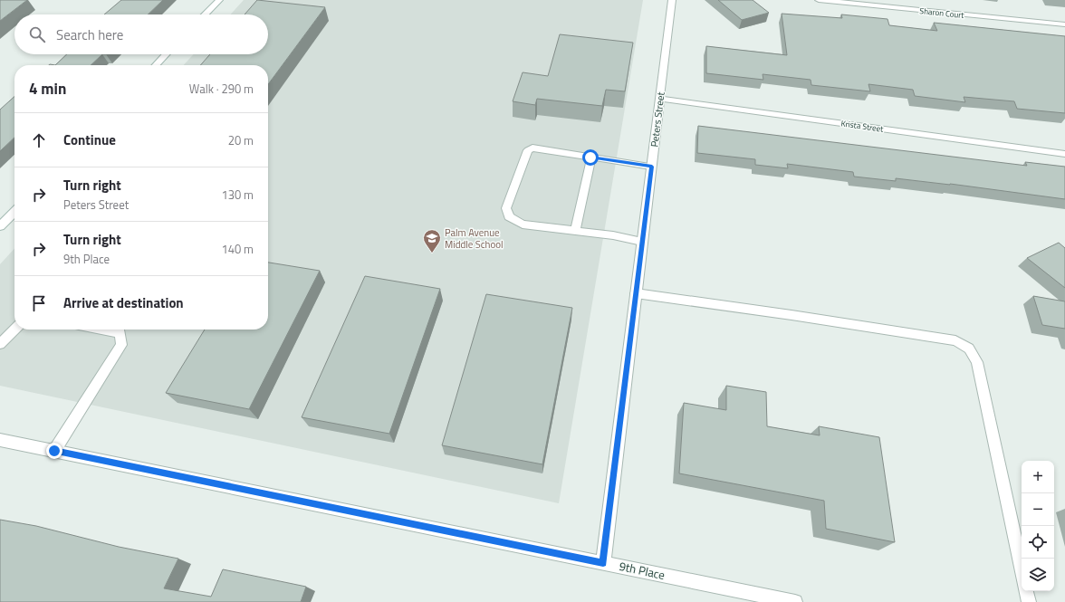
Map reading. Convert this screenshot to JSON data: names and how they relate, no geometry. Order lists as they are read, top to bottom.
{
  "streets": {
    "street": [
      "Sharon Court",
      "Peters Street",
      "Krista Street",
      "9th Place"
    ]
  },
  "crossings": [
    ["Peters Street", "Krista Street"],
    ["Peters Street", "9th Place"]
  ],
  "places": {
    "school or university": ["Palm Avenue Middle School"]
  },
  "page": {
    "search": "Search here",
    "heading": ["4 min", "Walk · 290 m"],
    "list": [
      ["Continue", "20 m"],
      ["Turn right", "Peters Street", "130 m"],
      ["Turn right", "9th Place", "140 m"],
      "Arrive at destination"
    ],
    "map_buttons": ["+", "−"]
  }
}
